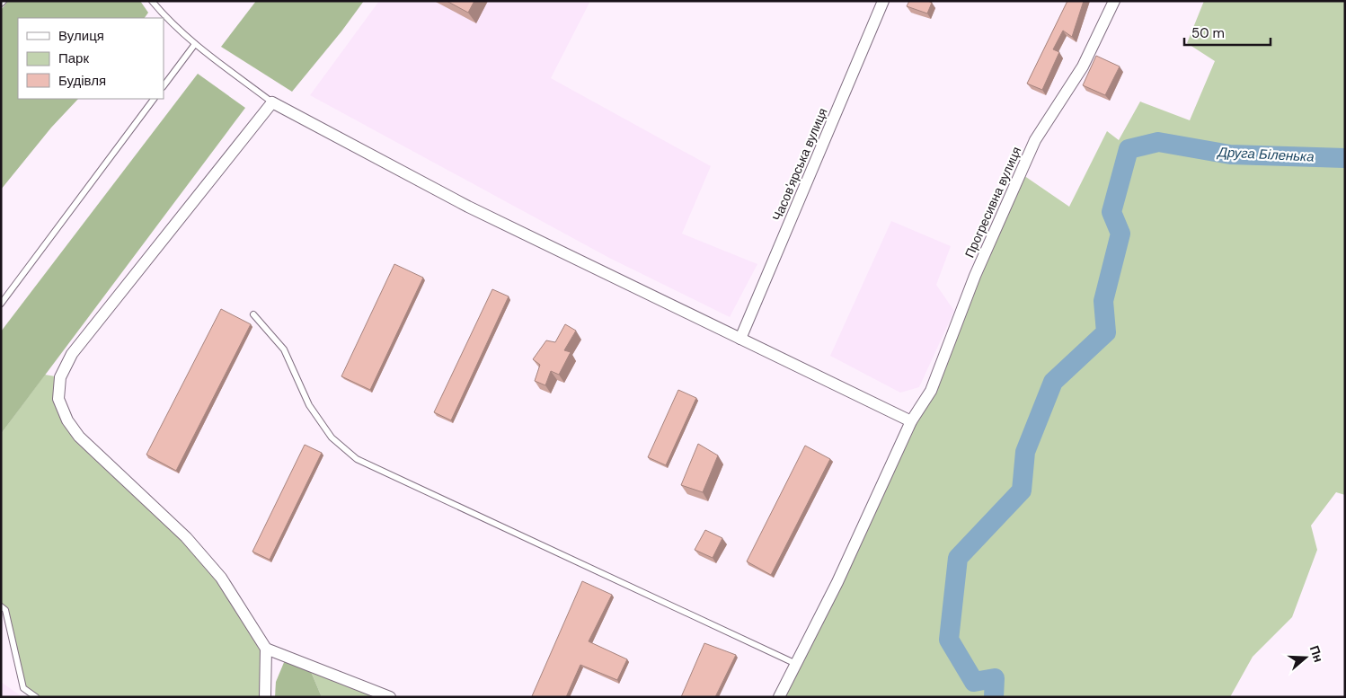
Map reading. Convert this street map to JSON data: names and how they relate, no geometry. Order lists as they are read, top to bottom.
{
  "streets": {
    "street": ["Часов'ярська вулиця", "Прогресивна вулиця"]
  },
  "water": ["Друга Біленька"],
  "legend": ["Вулиця", "Парк", "Будівля"],
  "scale_bar": "50 m",
  "north": "right"
}
